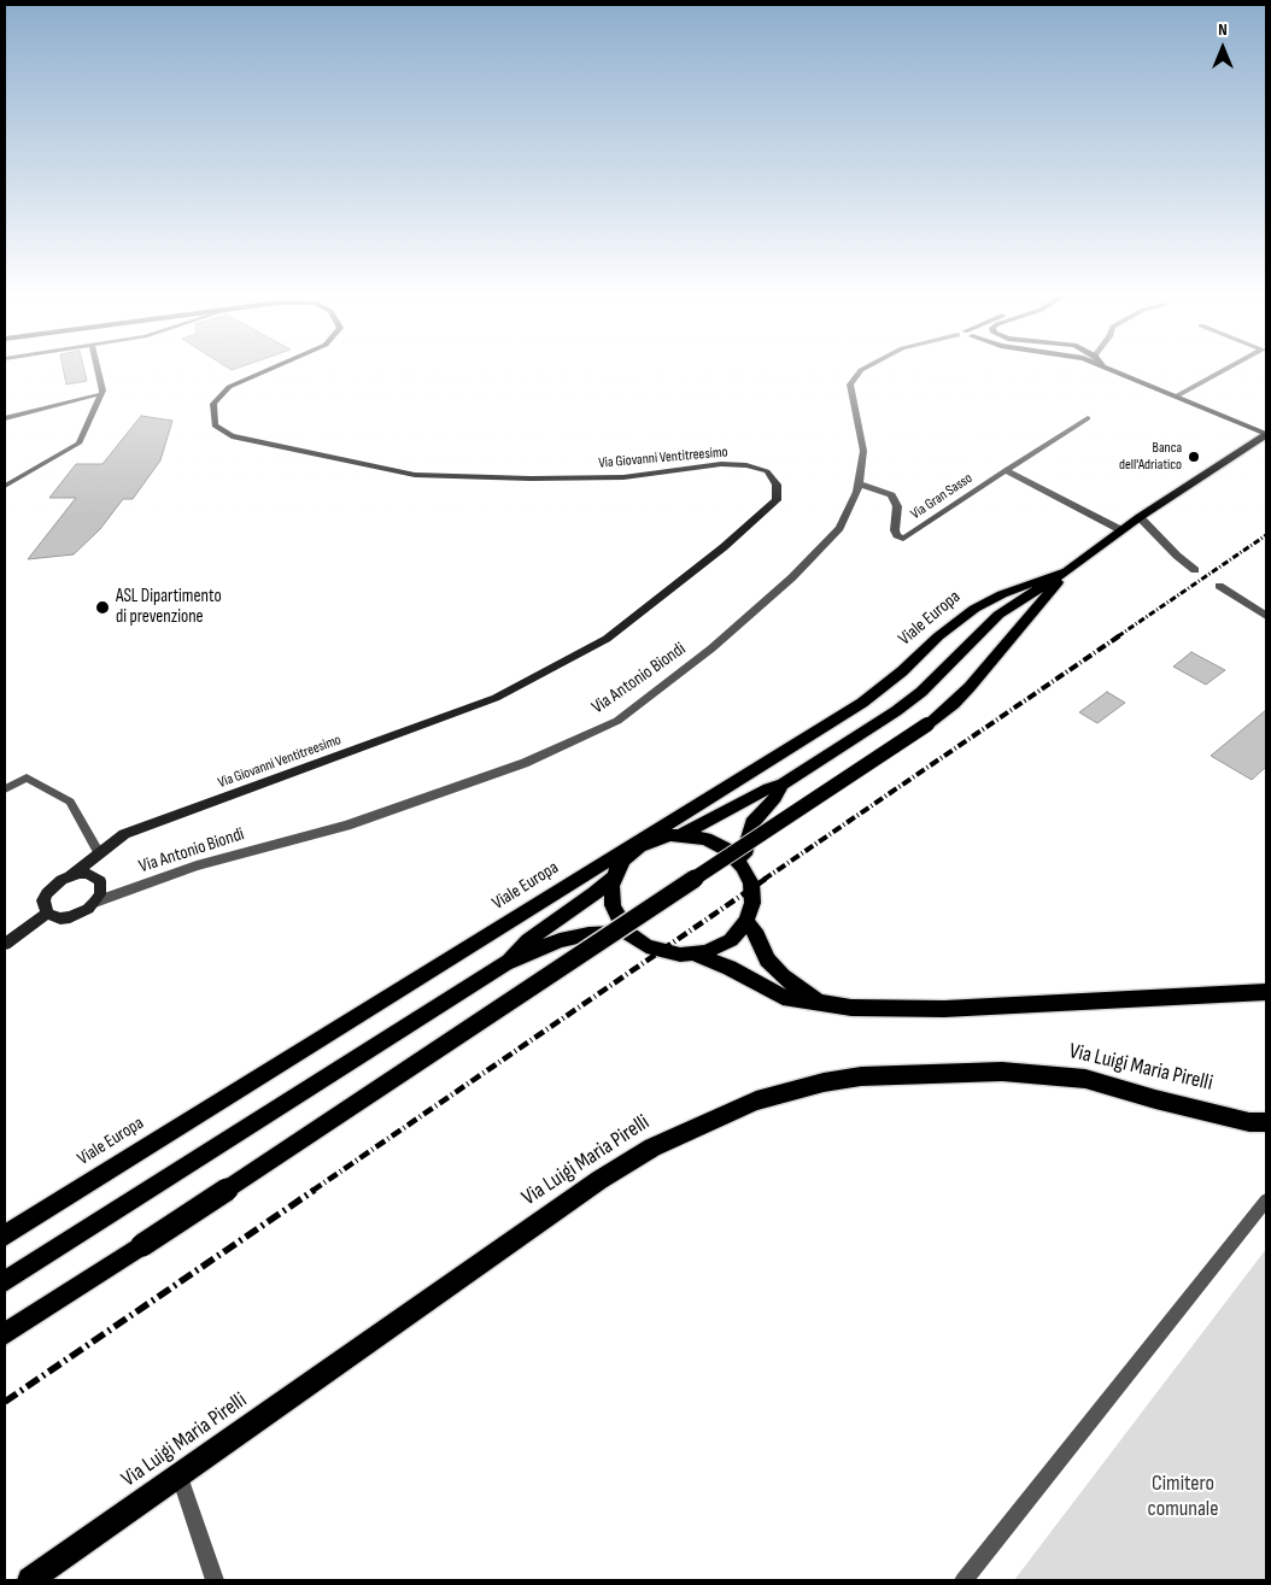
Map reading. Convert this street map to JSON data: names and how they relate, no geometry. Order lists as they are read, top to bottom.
{
  "streets": {
    "main road": ["Viale Europa", "Via Luigi Maria Pirelli"],
    "street": ["Via Giovanni Ventitreesimo", "Via Gran Sasso", "Via Antonio Biondi"]
  },
  "crossings": [
    ["Via Giovanni Ventitreesimo", "Via Antonio Biondi"],
    ["Via Gran Sasso", "Via Antonio Biondi"]
  ],
  "parks": ["Cimitero comunale"],
  "places": ["Banca dell'Adriatico", "ASL Dipartimento di prevenzione"],
  "north": "top"
}
